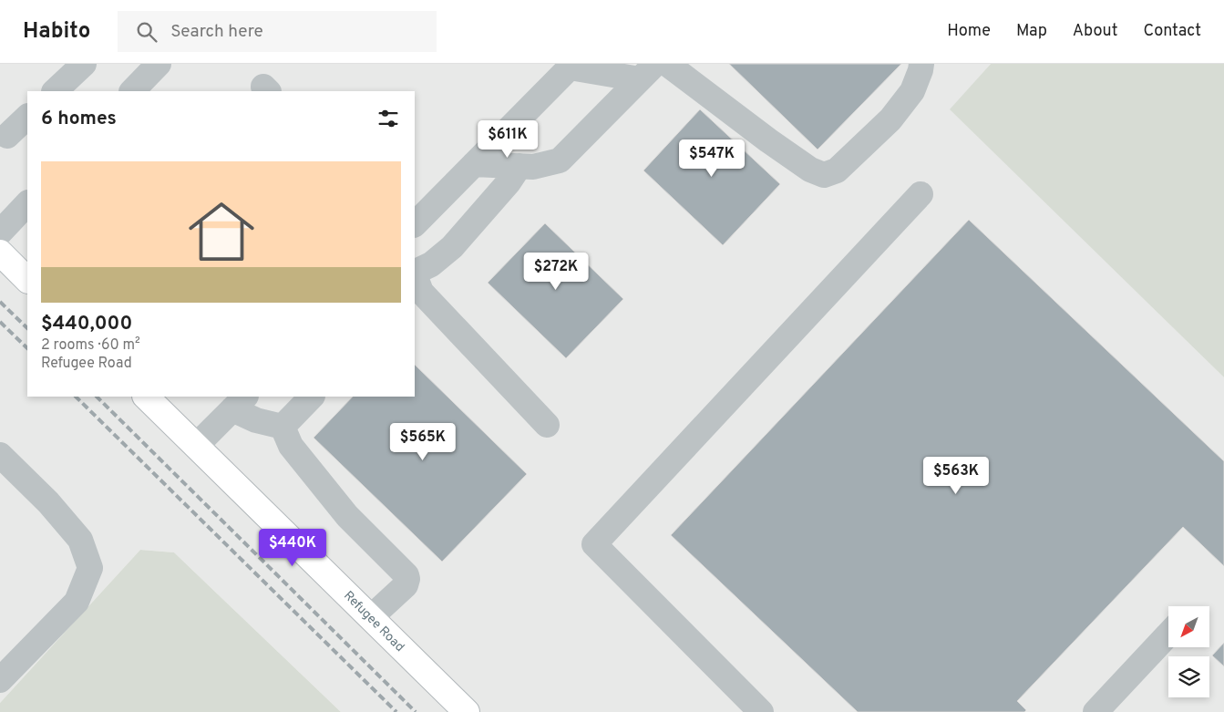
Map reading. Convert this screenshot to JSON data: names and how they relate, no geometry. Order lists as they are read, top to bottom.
{
  "streets": {
    "main road": ["Refugee Road"]
  },
  "north": "bottom left",
  "page": {
    "header": "Habito",
    "search": "Search here",
    "nav": [
      "Home",
      "Map",
      "About",
      "Contact"
    ],
    "heading": "6 homes",
    "price": [
      "$611K",
      "$547K",
      "$272K",
      "$565K",
      "$563K",
      "$440K"
    ],
    "list": [
      {
        "name": "$440,000",
        "note": "2 rooms · 60 m² · Refugee Road"
      }
    ]
  }
}
